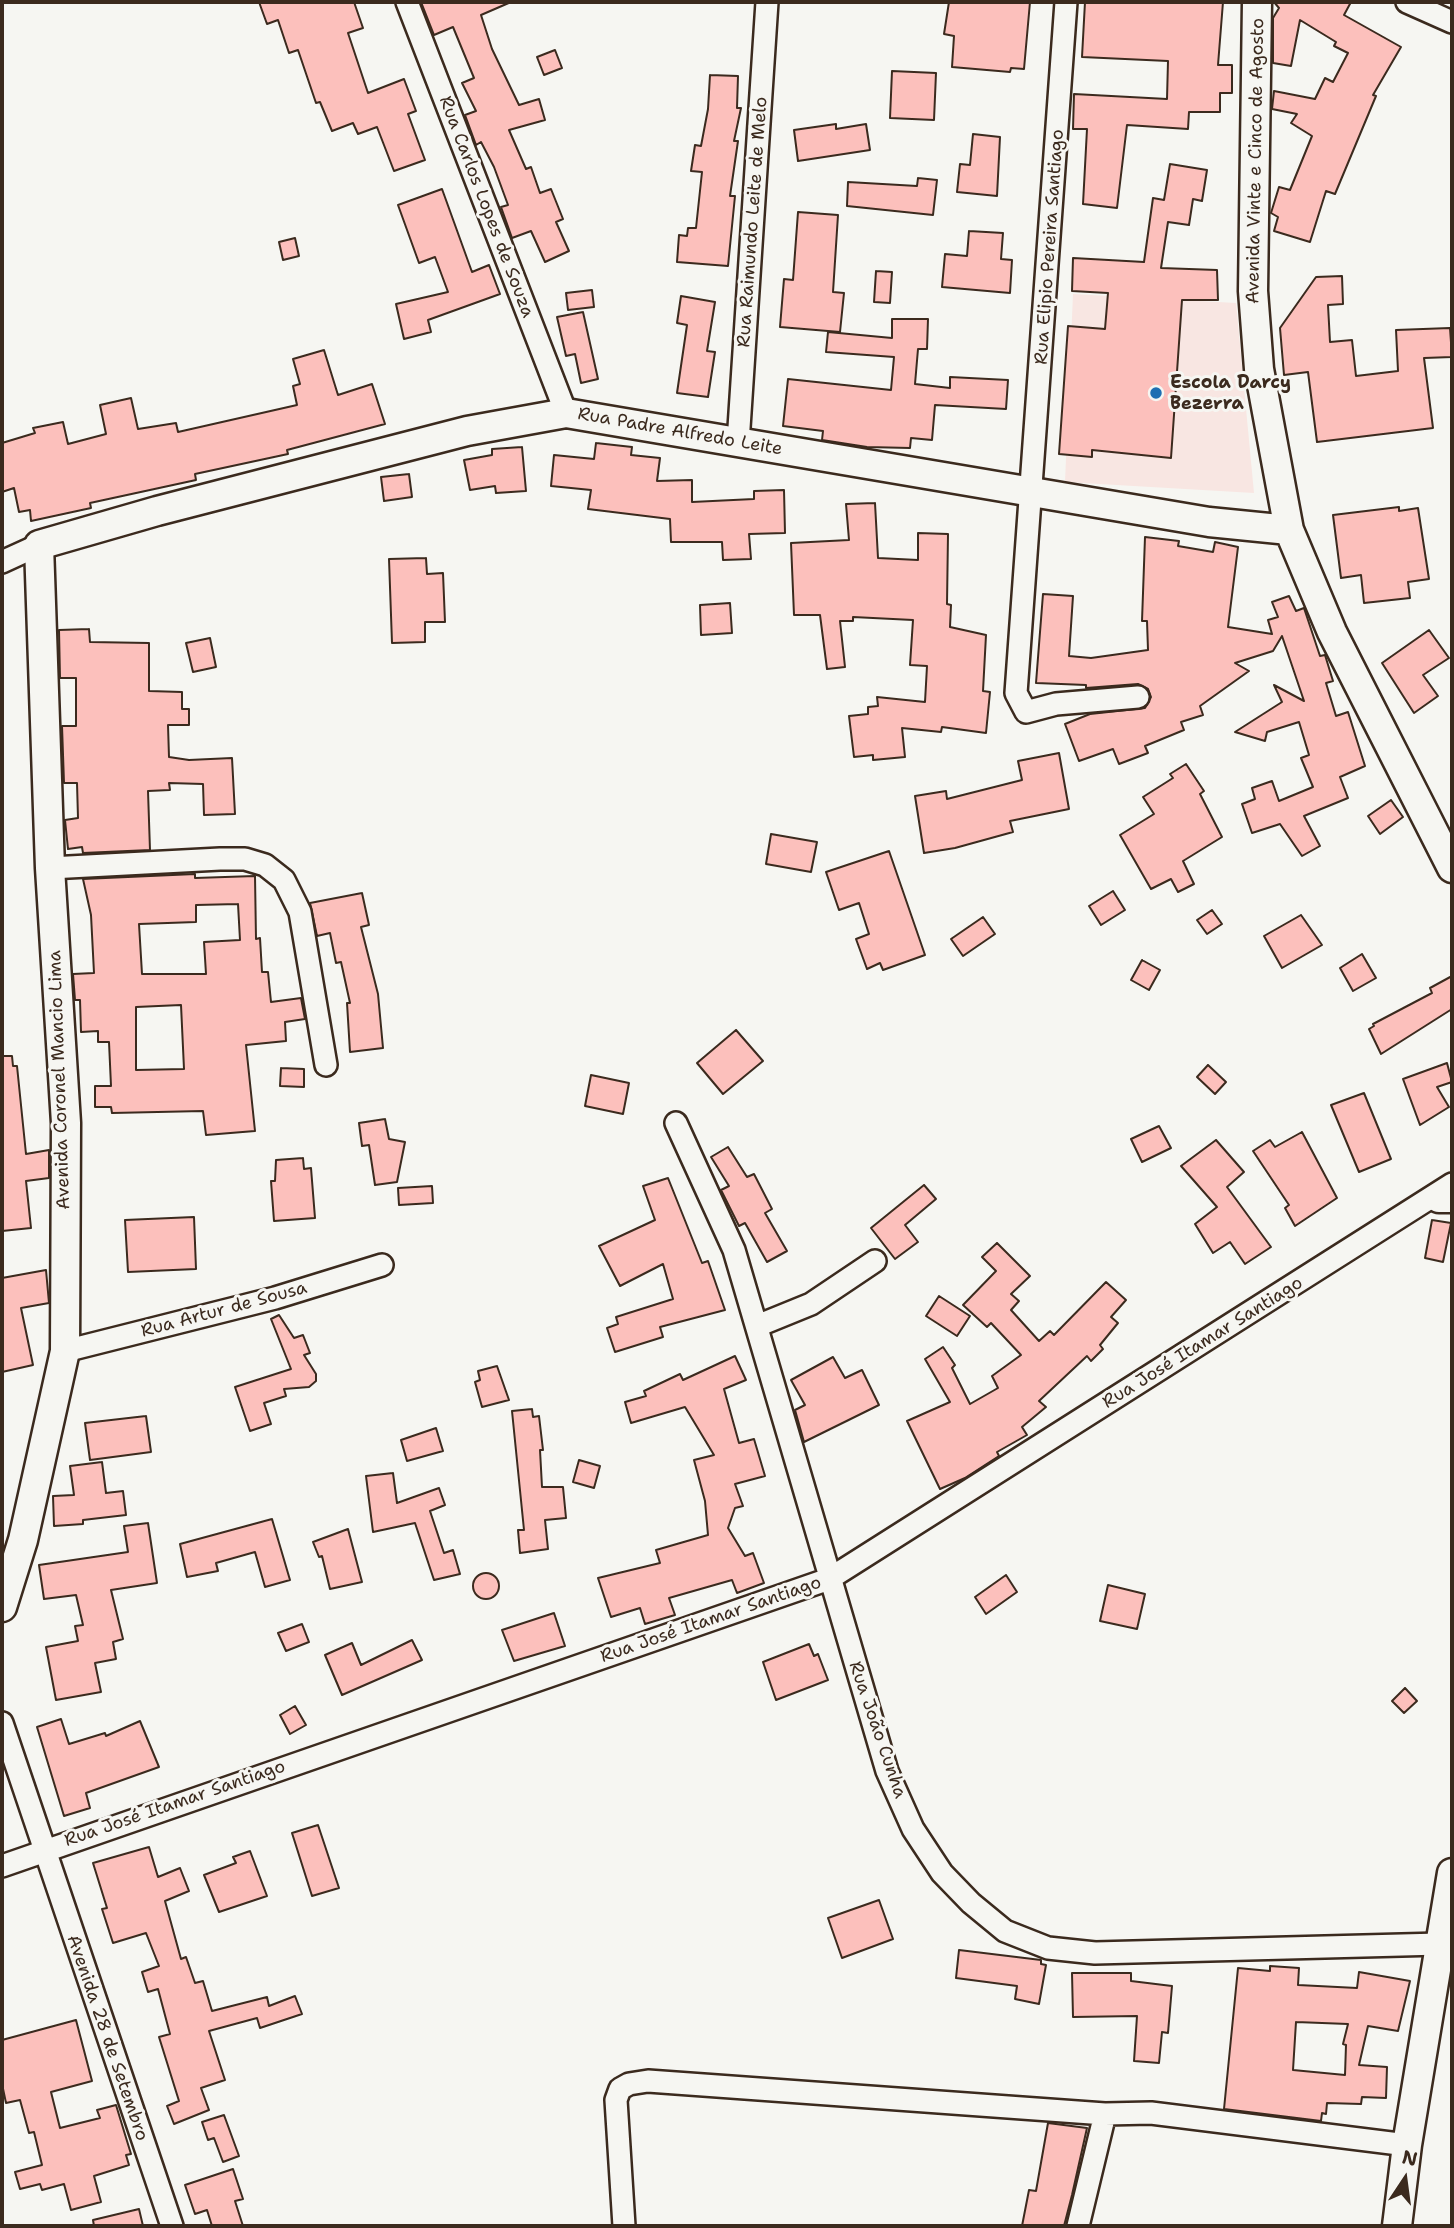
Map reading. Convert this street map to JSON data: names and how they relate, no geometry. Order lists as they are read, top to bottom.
{
  "streets": {
    "street": [
      "Avenida Vinte e Cinco de Agosto",
      "Rua Carlos Lopes de Souza",
      "Rua Raimundo Leite de Melo",
      "Rua Elipio Pereira Santiago",
      "Rua Padre Alfredo Leite",
      "Avenida Coronel Mancio Lima",
      "Rua Artur de Sousa",
      "Rua José Itamar Santiago",
      "Rua João Cunha",
      "Avenida 28 de Setembro"
    ]
  },
  "crossings": [
    ["Avenida Vinte e Cinco de Agosto", "Rua Padre Alfredo Leite"],
    ["Rua Carlos Lopes de Souza", "Rua Padre Alfredo Leite"],
    ["Rua Raimundo Leite de Melo", "Rua Padre Alfredo Leite"],
    ["Rua Elipio Pereira Santiago", "Rua Padre Alfredo Leite"],
    ["Rua Padre Alfredo Leite", "Avenida Coronel Mancio Lima"],
    ["Avenida Coronel Mancio Lima", "Rua Artur de Sousa"],
    ["Rua José Itamar Santiago", "Rua João Cunha"],
    ["Rua José Itamar Santiago", "Avenida 28 de Setembro"]
  ],
  "places": ["Escola Darcy Bezerra"],
  "north": "top"
}
